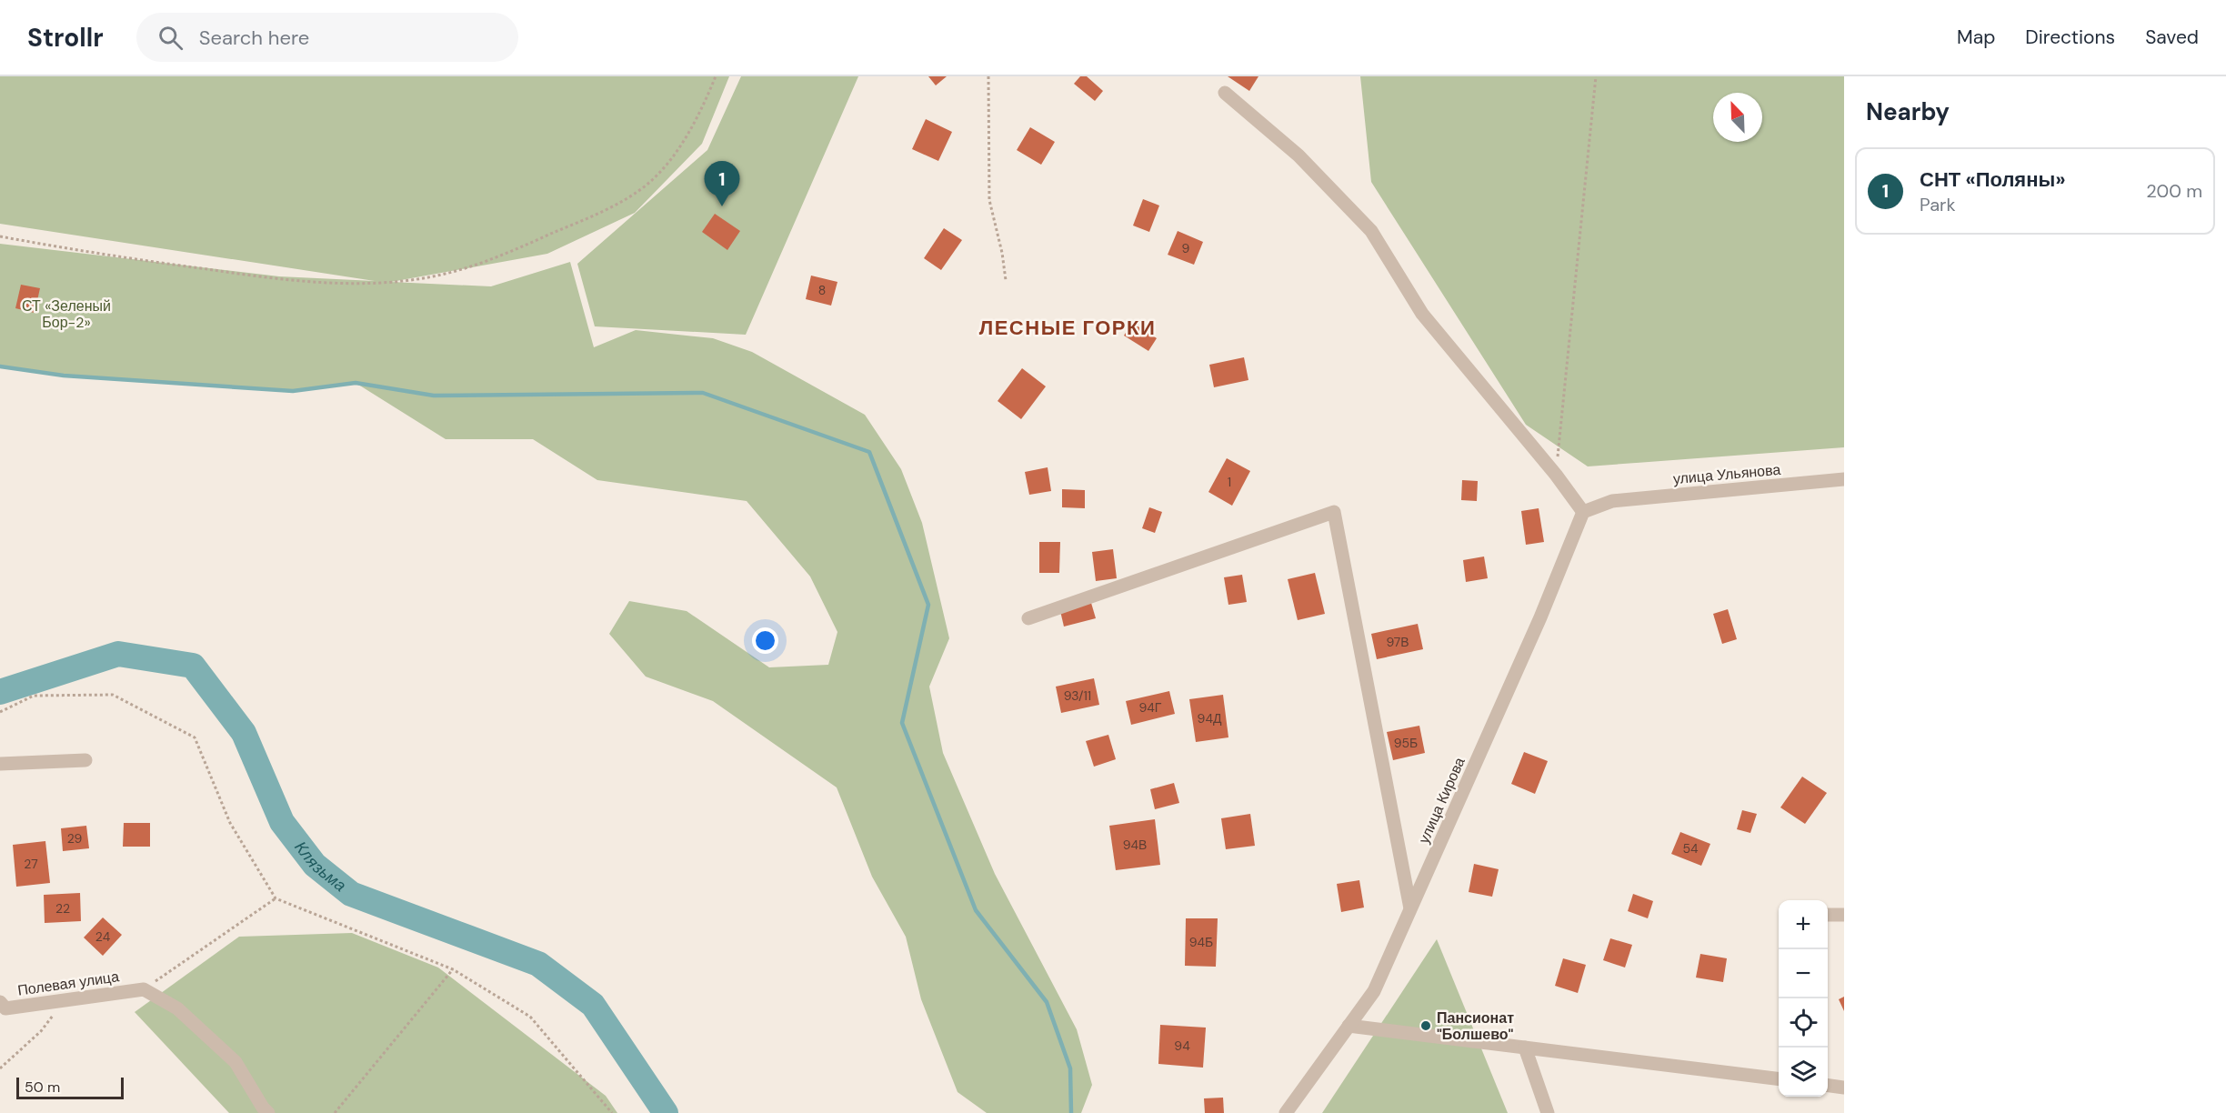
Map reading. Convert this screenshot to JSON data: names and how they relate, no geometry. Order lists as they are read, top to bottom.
{
  "streets": {
    "street": ["улица Ульянова", "улица Кирова", "Полевая улица"]
  },
  "crossings": [
    ["улица Ульянова", "улица Кирова"]
  ],
  "districts": ["ЛЕСНЫЕ ГОРКИ"],
  "water": ["Клязьма"],
  "parks": ["СТ «Зеленый Бор-2»"],
  "places": ["Пансионат \"Болшево\""],
  "house_numbers": [
    "9",
    "8",
    "1",
    "97В",
    "93/11",
    "94Г",
    "94Д",
    "95Б",
    "29",
    "94В",
    "54",
    "27",
    "22",
    "24",
    "94Б",
    "94"
  ],
  "scale_bar": "50 m",
  "north": "top left",
  "page": {
    "header": "Strollr",
    "search": "Search here",
    "nav": ["Map", "Directions", "Saved"],
    "heading": "Nearby",
    "list": [
      {
        "mark": "1",
        "name": "СНТ «Поляны»",
        "note": "Park",
        "value": "200 m"
      }
    ],
    "pins": "1",
    "map_buttons": ["+", "−"],
    "scale": "50 m"
  }
}
